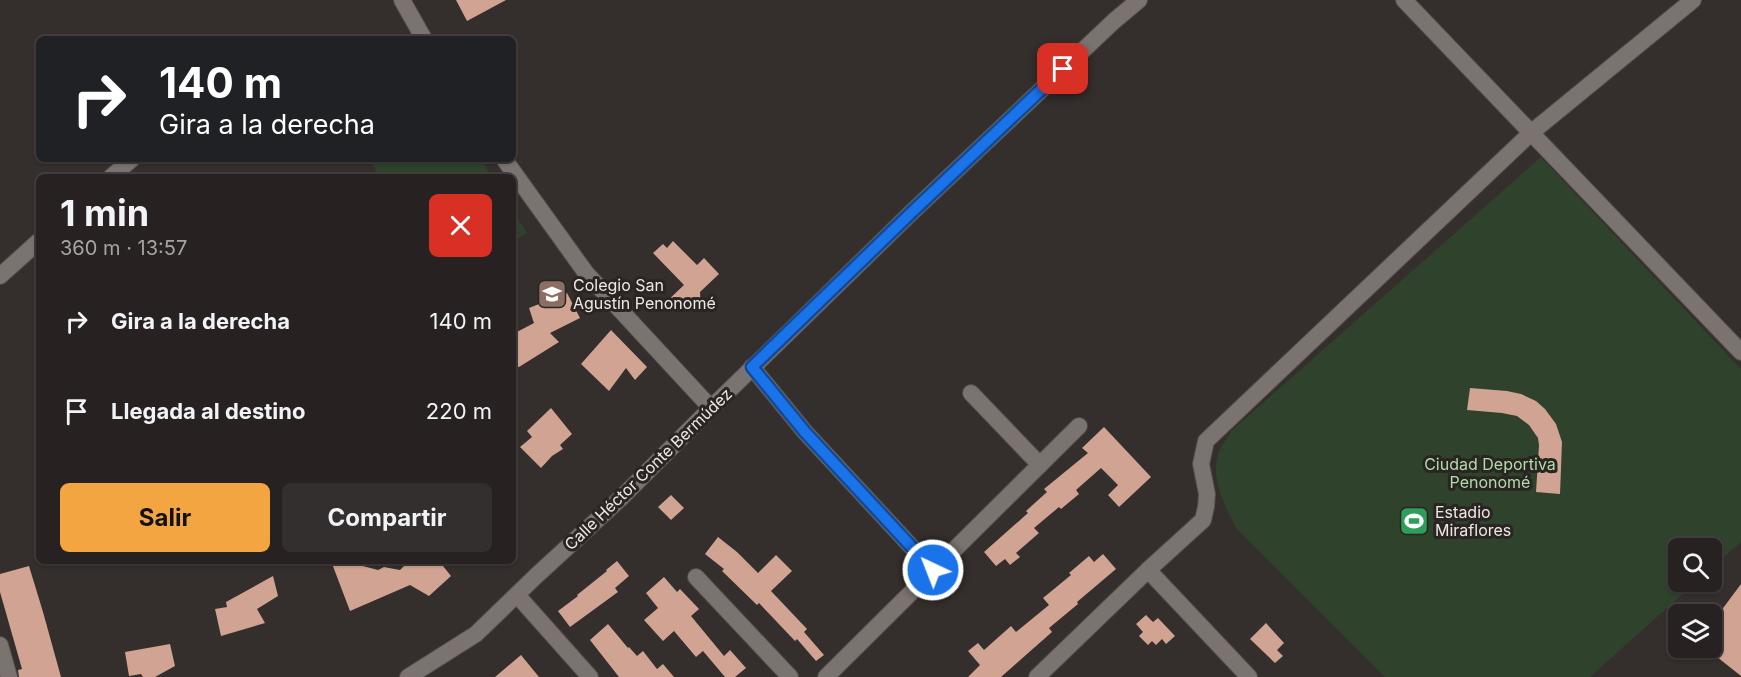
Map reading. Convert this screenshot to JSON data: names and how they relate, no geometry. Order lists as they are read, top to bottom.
{
  "streets": {
    "street": ["Calle Héctor Conte Bermúdez"]
  },
  "parks": ["Ciudad Deportiva Penonomé"],
  "places": {
    "school or university": ["Colegio San Agustín Penonomé"],
    "sports": ["Estadio Miraflores"]
  },
  "page": {
    "turn": ["140 m", "Gira a la derecha"],
    "heading": ["1 min", "360 m · 13:57"],
    "list": [
      {
        "name": "Gira a la derecha",
        "value": "140 m"
      },
      {
        "name": "Llegada al destino",
        "value": "220 m"
      }
    ],
    "buttons": ["Salir", "Compartir"]
  }
}
